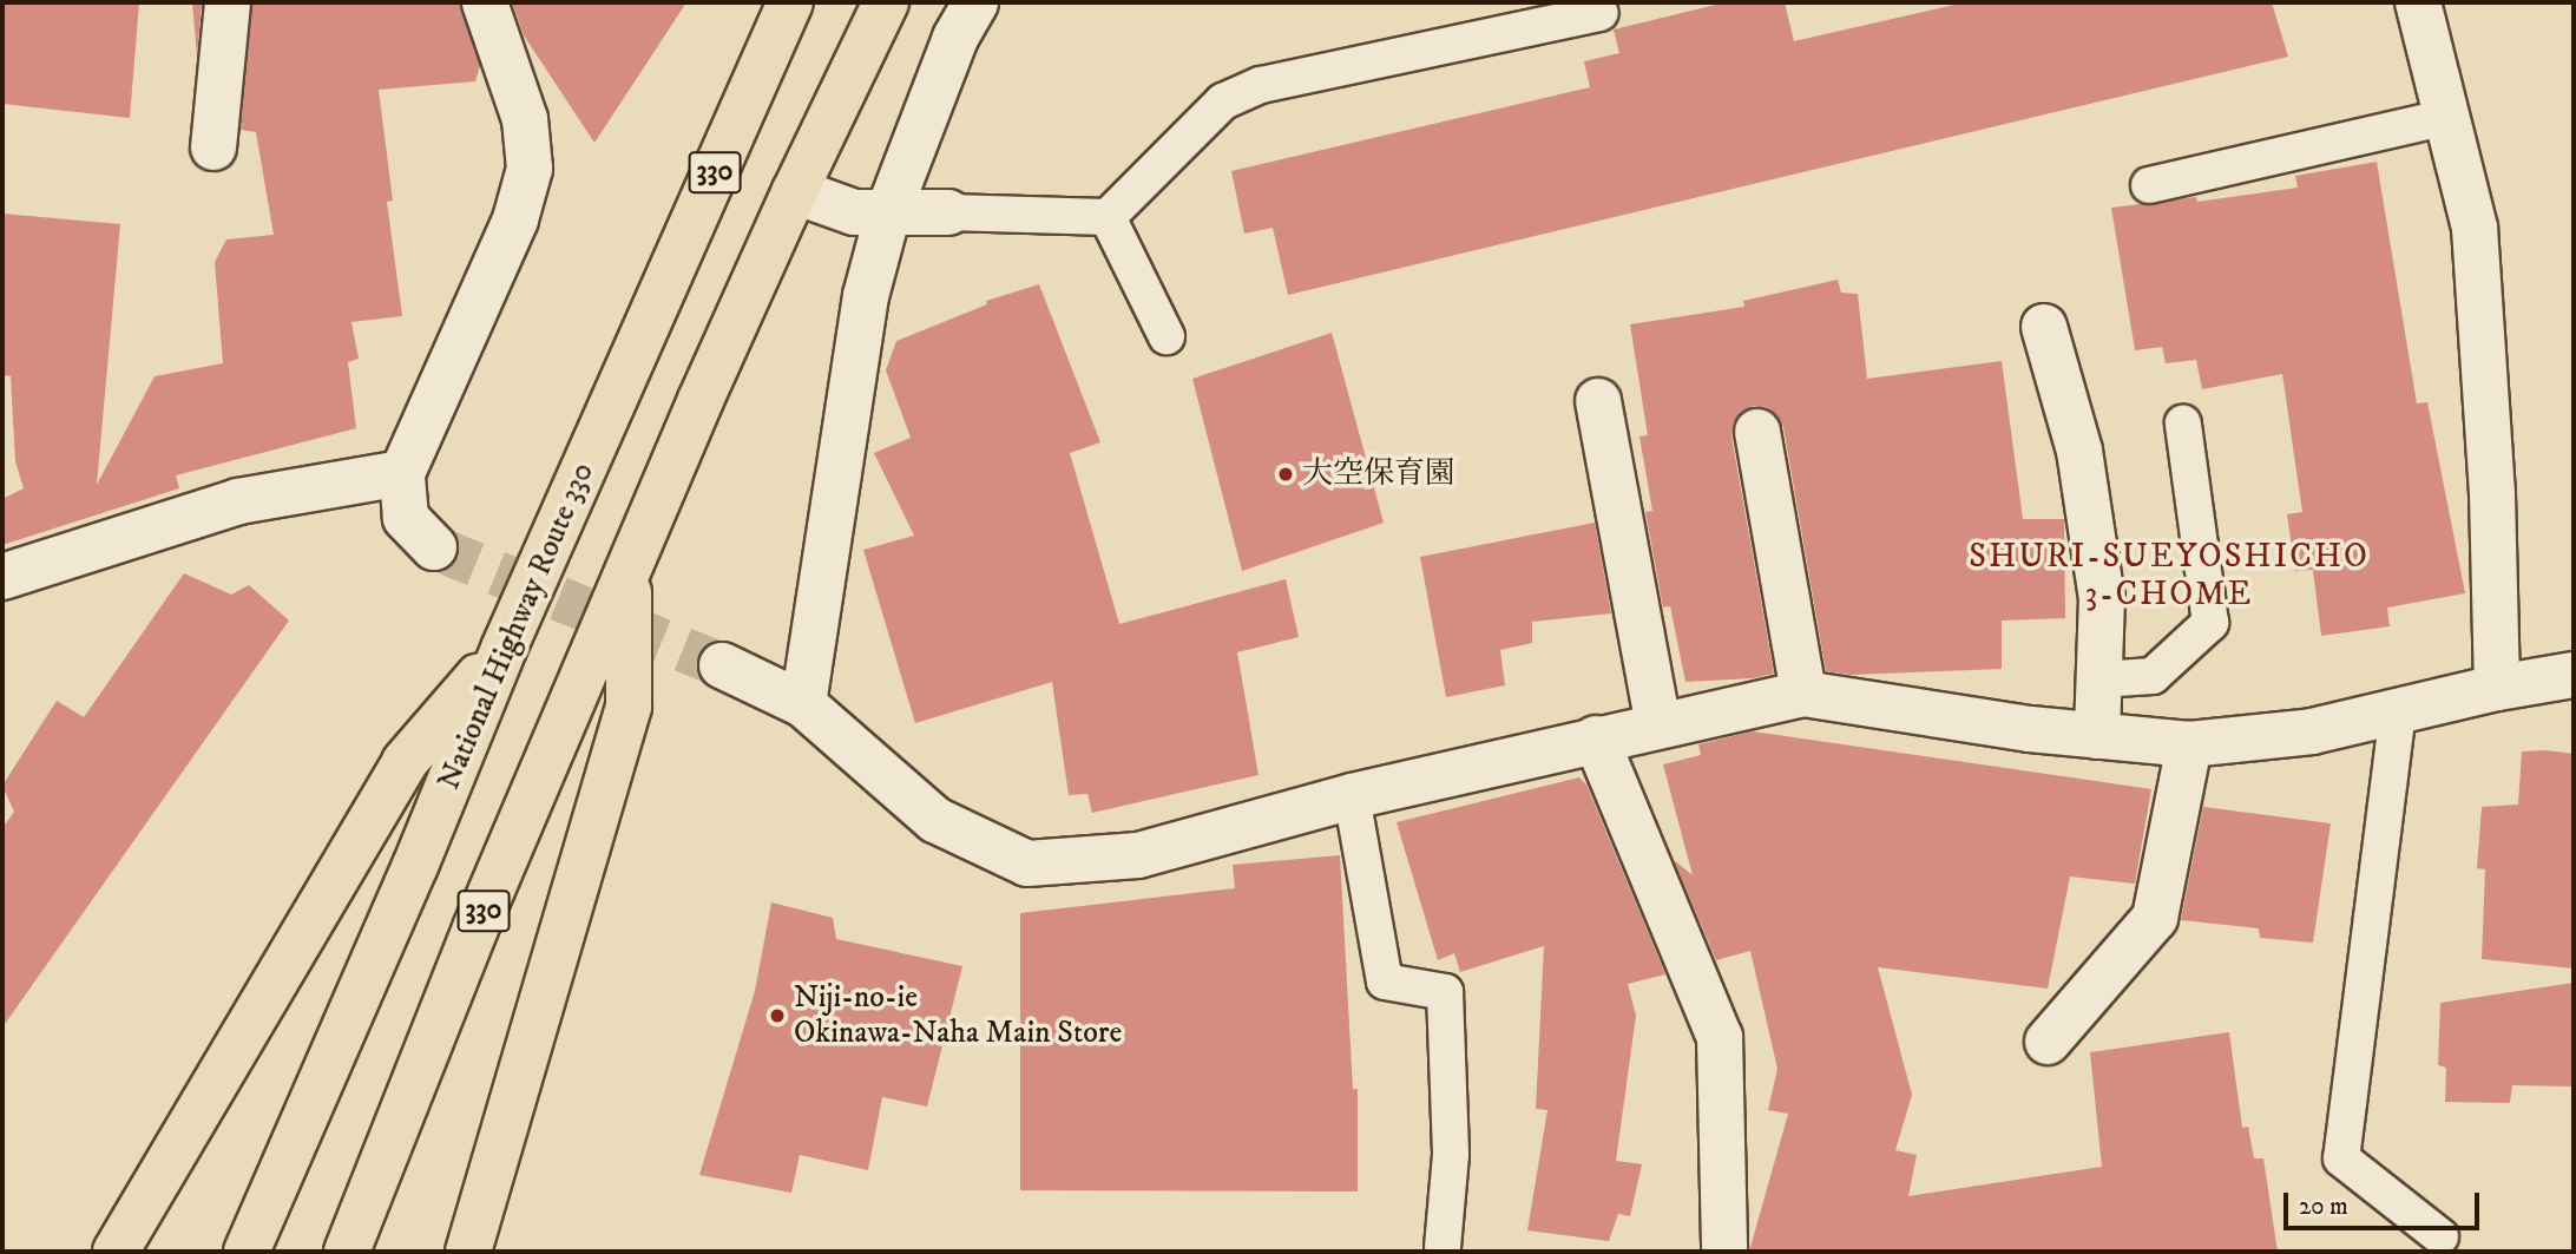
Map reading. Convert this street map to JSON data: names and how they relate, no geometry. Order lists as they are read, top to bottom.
{
  "streets": {
    "highway": ["330", "National Highway Route 330"]
  },
  "districts": ["SHURI-SUEYOSHICHO 3-CHOME"],
  "places": ["大空保育園", "Niji-no-ie Okinawa-Naha Main Store"],
  "scale_bar": "20 m"
}
